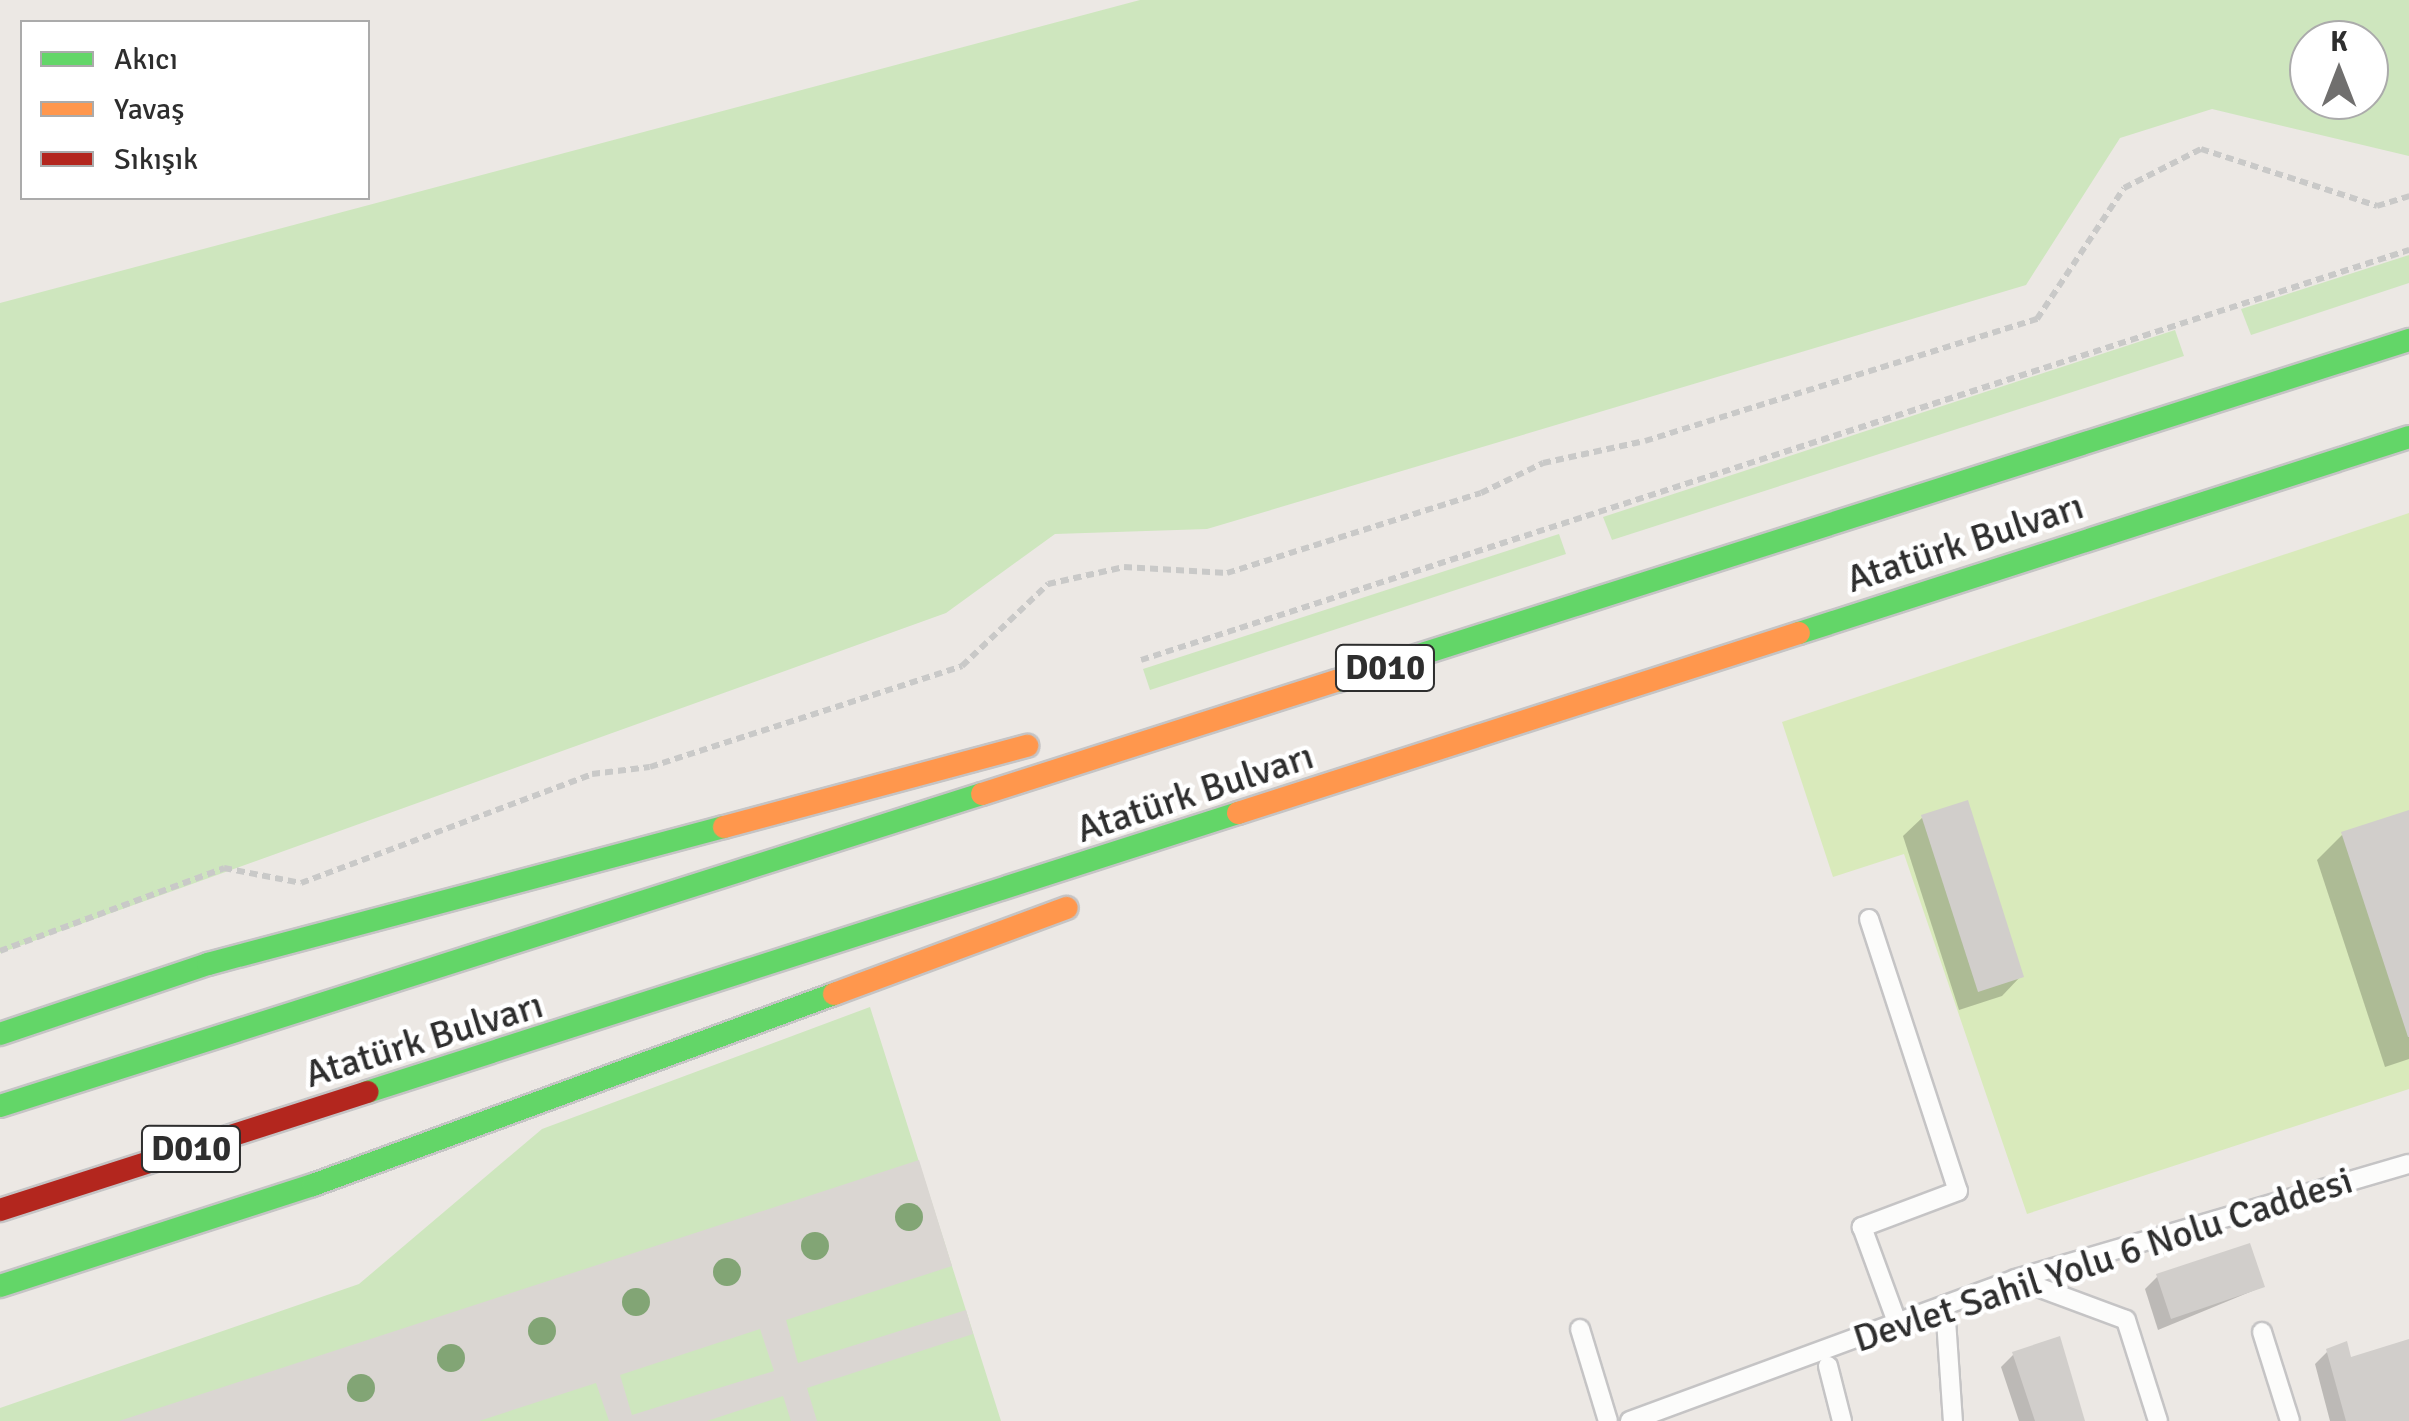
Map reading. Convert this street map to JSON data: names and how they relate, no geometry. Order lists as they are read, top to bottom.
{
  "streets": {
    "highway": ["Atatürk Bulvarı", "D010"],
    "lane": ["Devlet Sahil Yolu 6 Nolu Caddesi"]
  },
  "legend": ["Akıcı", "Yavaş", "Sıkışık"],
  "north": "top"
}
